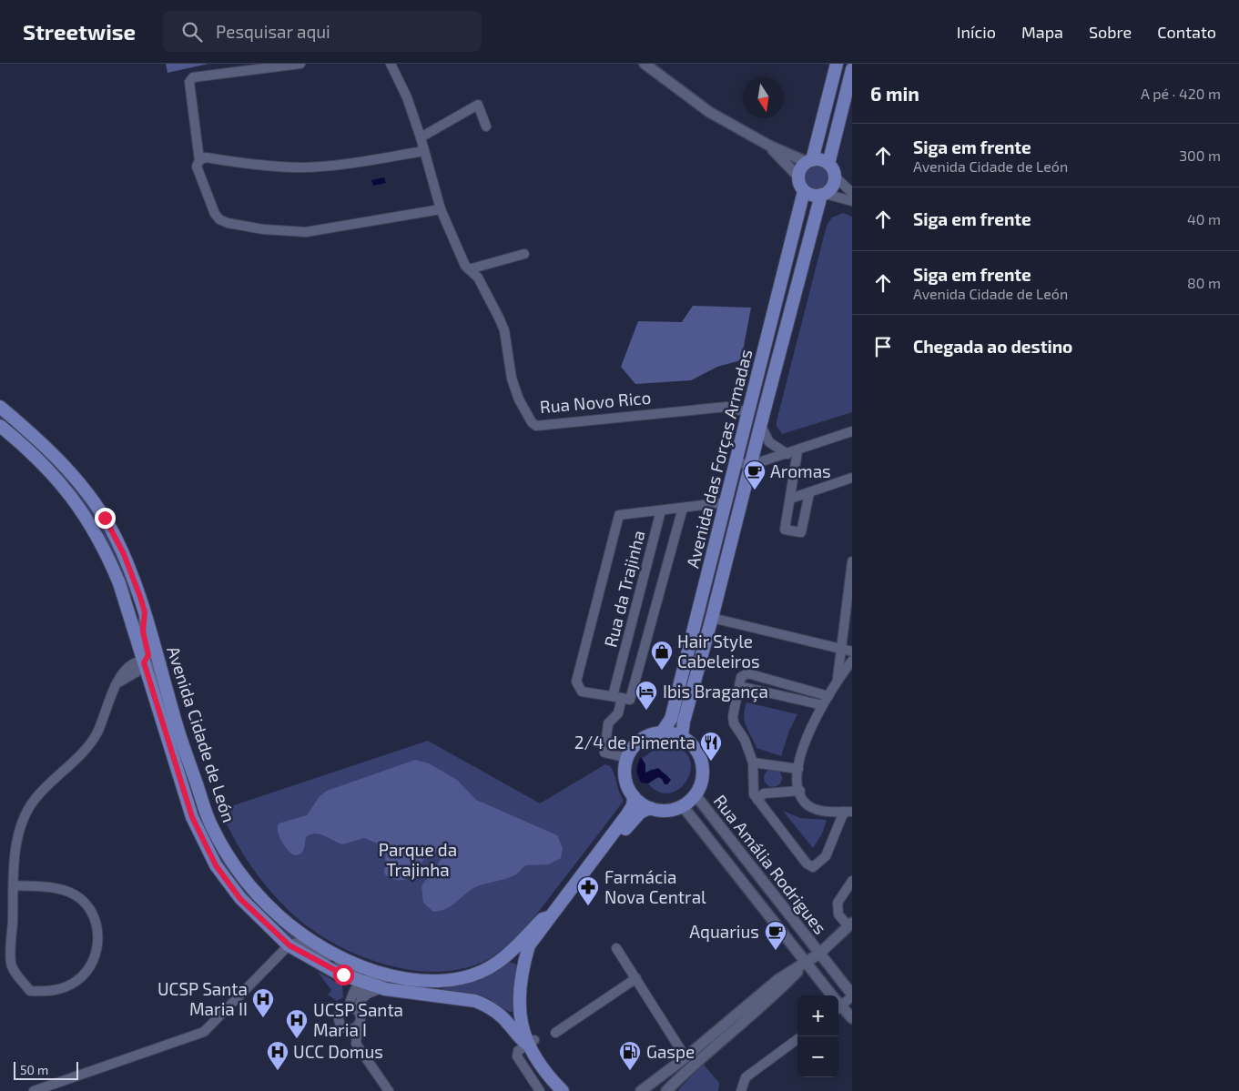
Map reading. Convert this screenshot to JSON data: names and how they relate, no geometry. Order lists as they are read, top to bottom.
{
  "streets": {
    "main road": ["Avenida das Forças Armadas", "Avenida Cidade de León"],
    "street": ["Rua Novo Rico", "Rua da Trajinha", "Rua Amália Rodrigues"]
  },
  "crossings": [
    ["Rua Novo Rico", "Avenida das Forças Armadas"],
    ["Avenida das Forças Armadas", "Rua da Trajinha"],
    ["Avenida das Forças Armadas", "Rua Amália Rodrigues"]
  ],
  "parks": ["Parque da Trajinha"],
  "places": {
    "cafe": ["Aromas", "Aquarius"],
    "shop": ["Hair Style Cabeleiros"],
    "hotel": ["Ibis Bragança"],
    "restaurant": ["2/4 de Pimenta"],
    "pharmacy": ["Farmácia Nova Central"],
    "hospital": ["UCSP Santa Maria II", "UCSP Santa Maria I", "UCC Domus"],
    "fuel station": ["Gaspe"]
  },
  "scale_bar": "50 m",
  "north": "bottom",
  "page": {
    "header": "Streetwise",
    "search": "Pesquisar aqui",
    "nav": [
      "Início",
      "Mapa",
      "Sobre",
      "Contato"
    ],
    "heading": ["6 min", "A pé · 420 m"],
    "list": [
      ["Siga em frente", "Avenida Cidade de León", "300 m"],
      ["Siga em frente", "40 m"],
      ["Siga em frente", "Avenida Cidade de León", "80 m"],
      "Chegada ao destino"
    ],
    "map_buttons": ["+", "−"],
    "scale": "50 m"
  }
}
